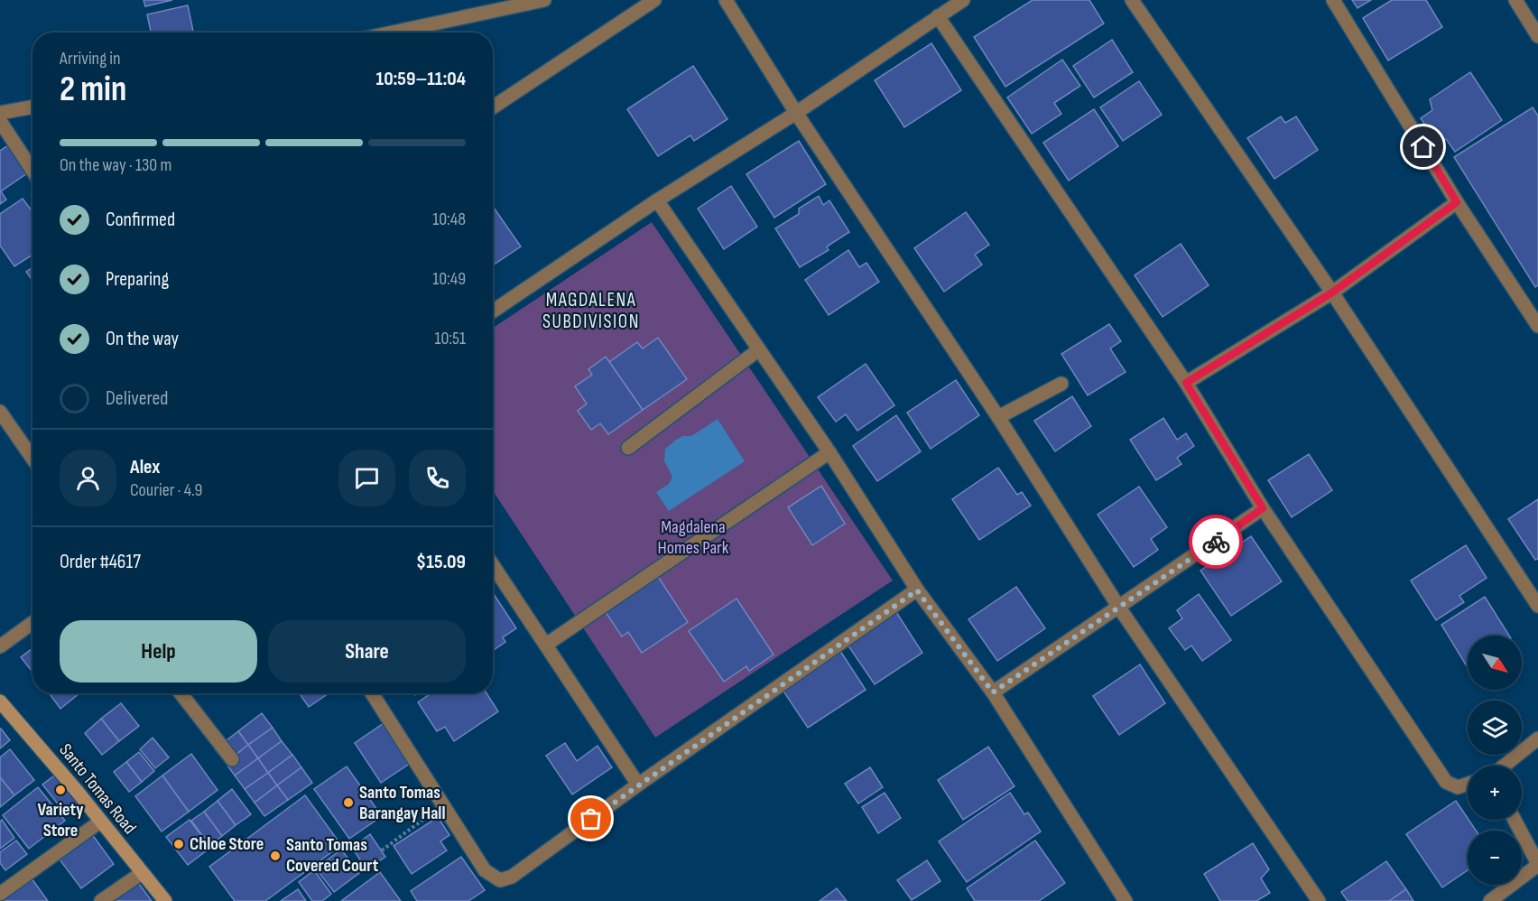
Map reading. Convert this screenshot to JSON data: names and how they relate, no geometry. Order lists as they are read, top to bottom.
{
  "streets": {
    "street": ["Santo Tomas Road"]
  },
  "districts": ["MAGDALENA SUBDIVISION"],
  "parks": ["Magdalena Homes Park"],
  "places": [
    "Variety Store",
    "Santo Tomas Barangay Hall",
    "Chloe Store",
    "Santo Tomas Covered Court"
  ],
  "north": "bottom right",
  "page": {
    "heading": ["2 min", "Arriving in", "10:59–11:04"],
    "panel": [
      "Alex",
      "Courier · 4.9",
      "Order #4617",
      "$15.09"
    ],
    "bar": "On the way · 130 m",
    "list": [
      ["Confirmed", "10:48"],
      ["Preparing", "10:49"],
      ["On the way", "10:51"],
      "Delivered"
    ],
    "buttons": ["Help", "Share"],
    "map_buttons": ["+", "−"]
  }
}
